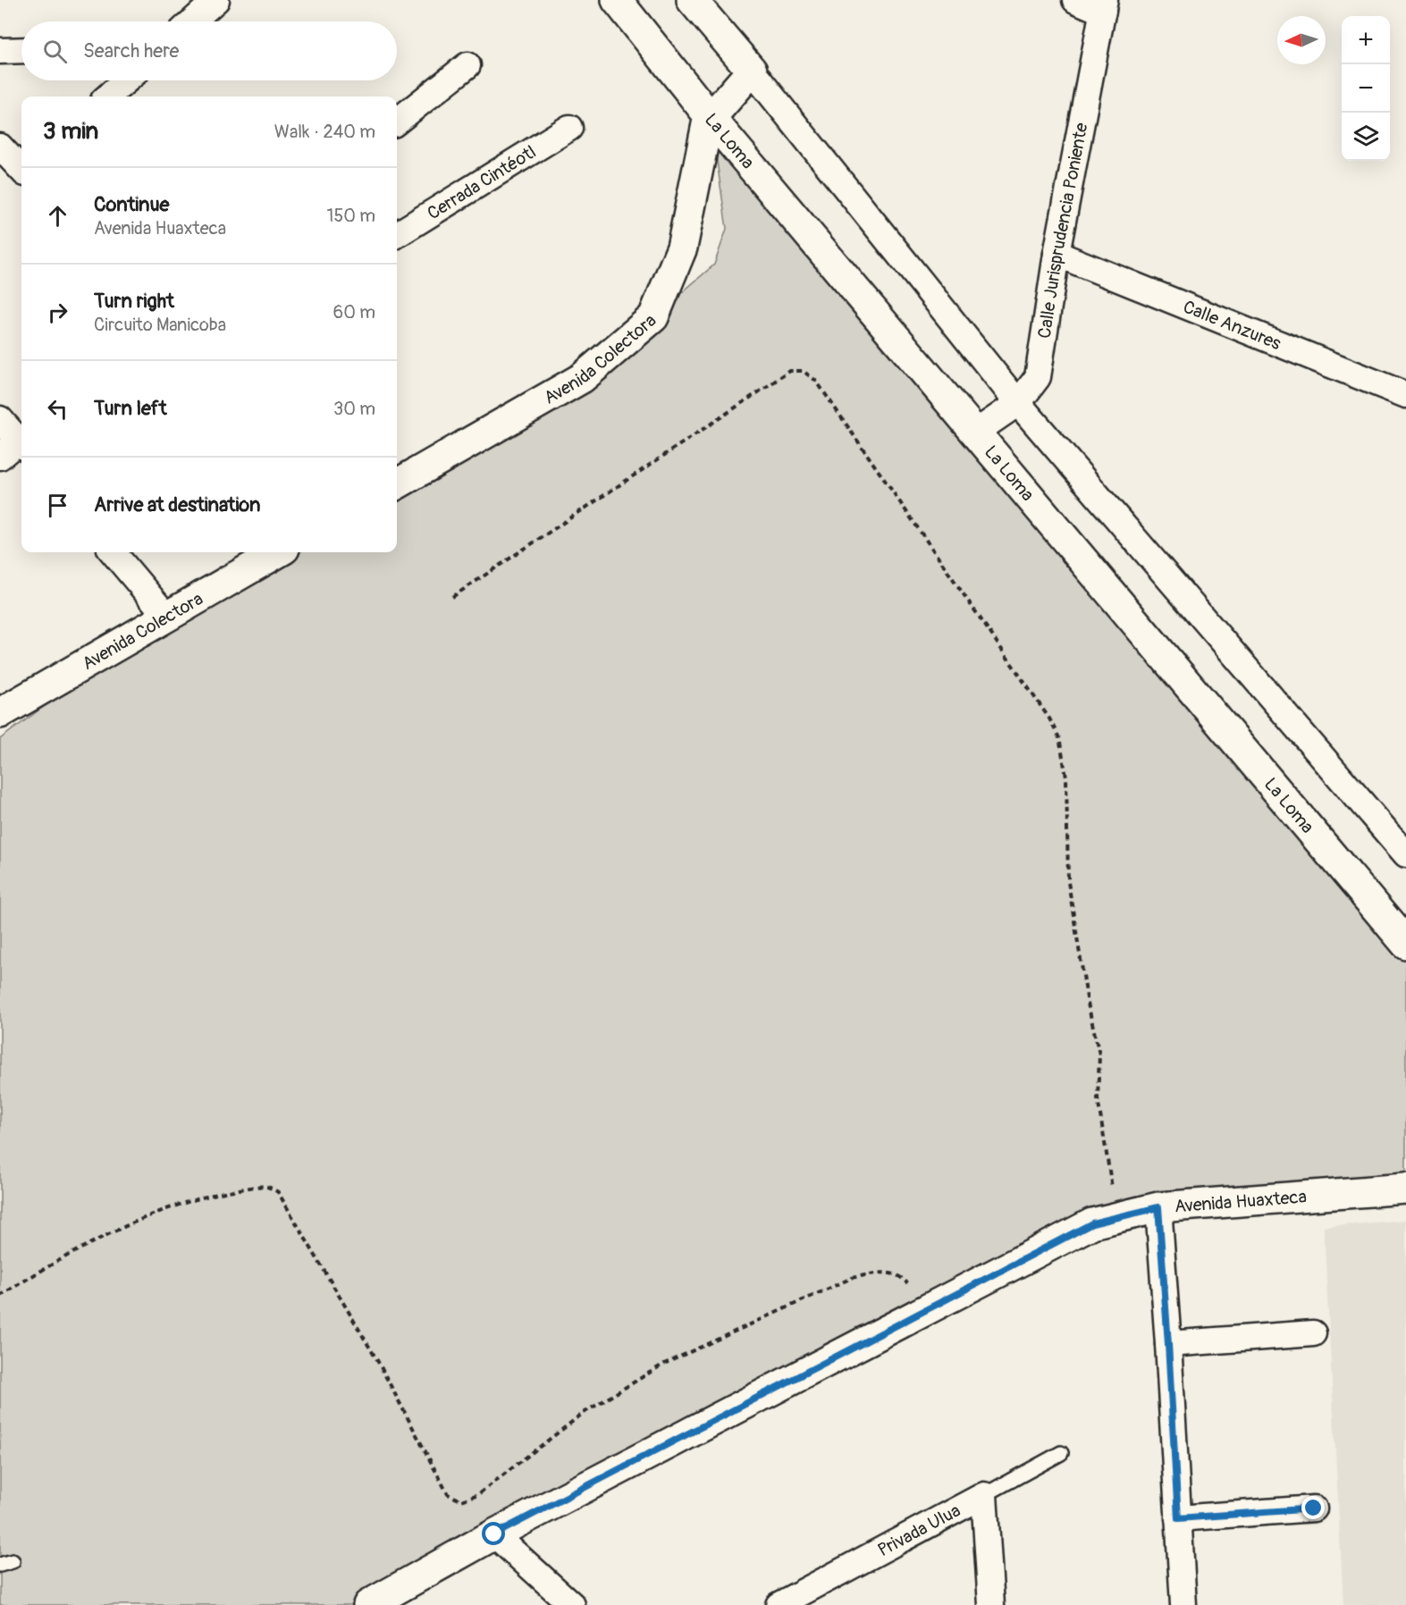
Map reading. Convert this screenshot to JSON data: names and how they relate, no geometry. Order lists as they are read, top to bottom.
{
  "streets": {
    "street": [
      "La Loma",
      "Cerrada Cintéotl",
      "Calle Jurisprudencia Poniente",
      "Calle Anzures",
      "Avenida Colectora",
      "Avenida Huaxteca",
      "Privada Ulua"
    ]
  },
  "crossings": [
    ["La Loma", "Calle Jurisprudencia Poniente"],
    ["La Loma", "Avenida Colectora"],
    ["Calle Jurisprudencia Poniente", "Calle Anzures"]
  ],
  "north": "left",
  "page": {
    "map_buttons": ["+", "−"],
    "search": "Search here",
    "heading": ["3 min", "Walk · 240 m"],
    "list": [
      ["Continue", "Avenida Huaxteca", "150 m"],
      ["Turn right", "Circuito Manicoba", "60 m"],
      ["Turn left", "30 m"],
      "Arrive at destination"
    ]
  }
}
